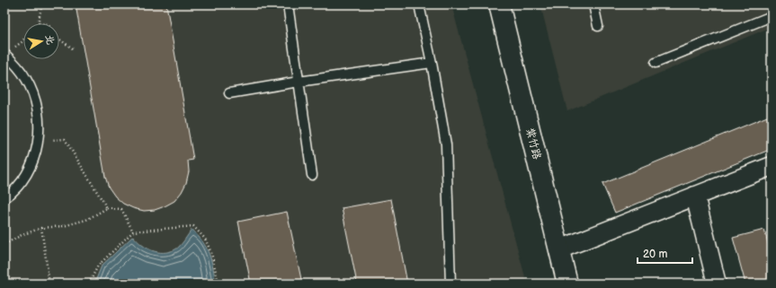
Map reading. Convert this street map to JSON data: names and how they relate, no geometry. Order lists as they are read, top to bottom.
{
  "streets": {
    "street": ["紫竹路"]
  },
  "scale_bar": "20 m",
  "north": "right"
}
